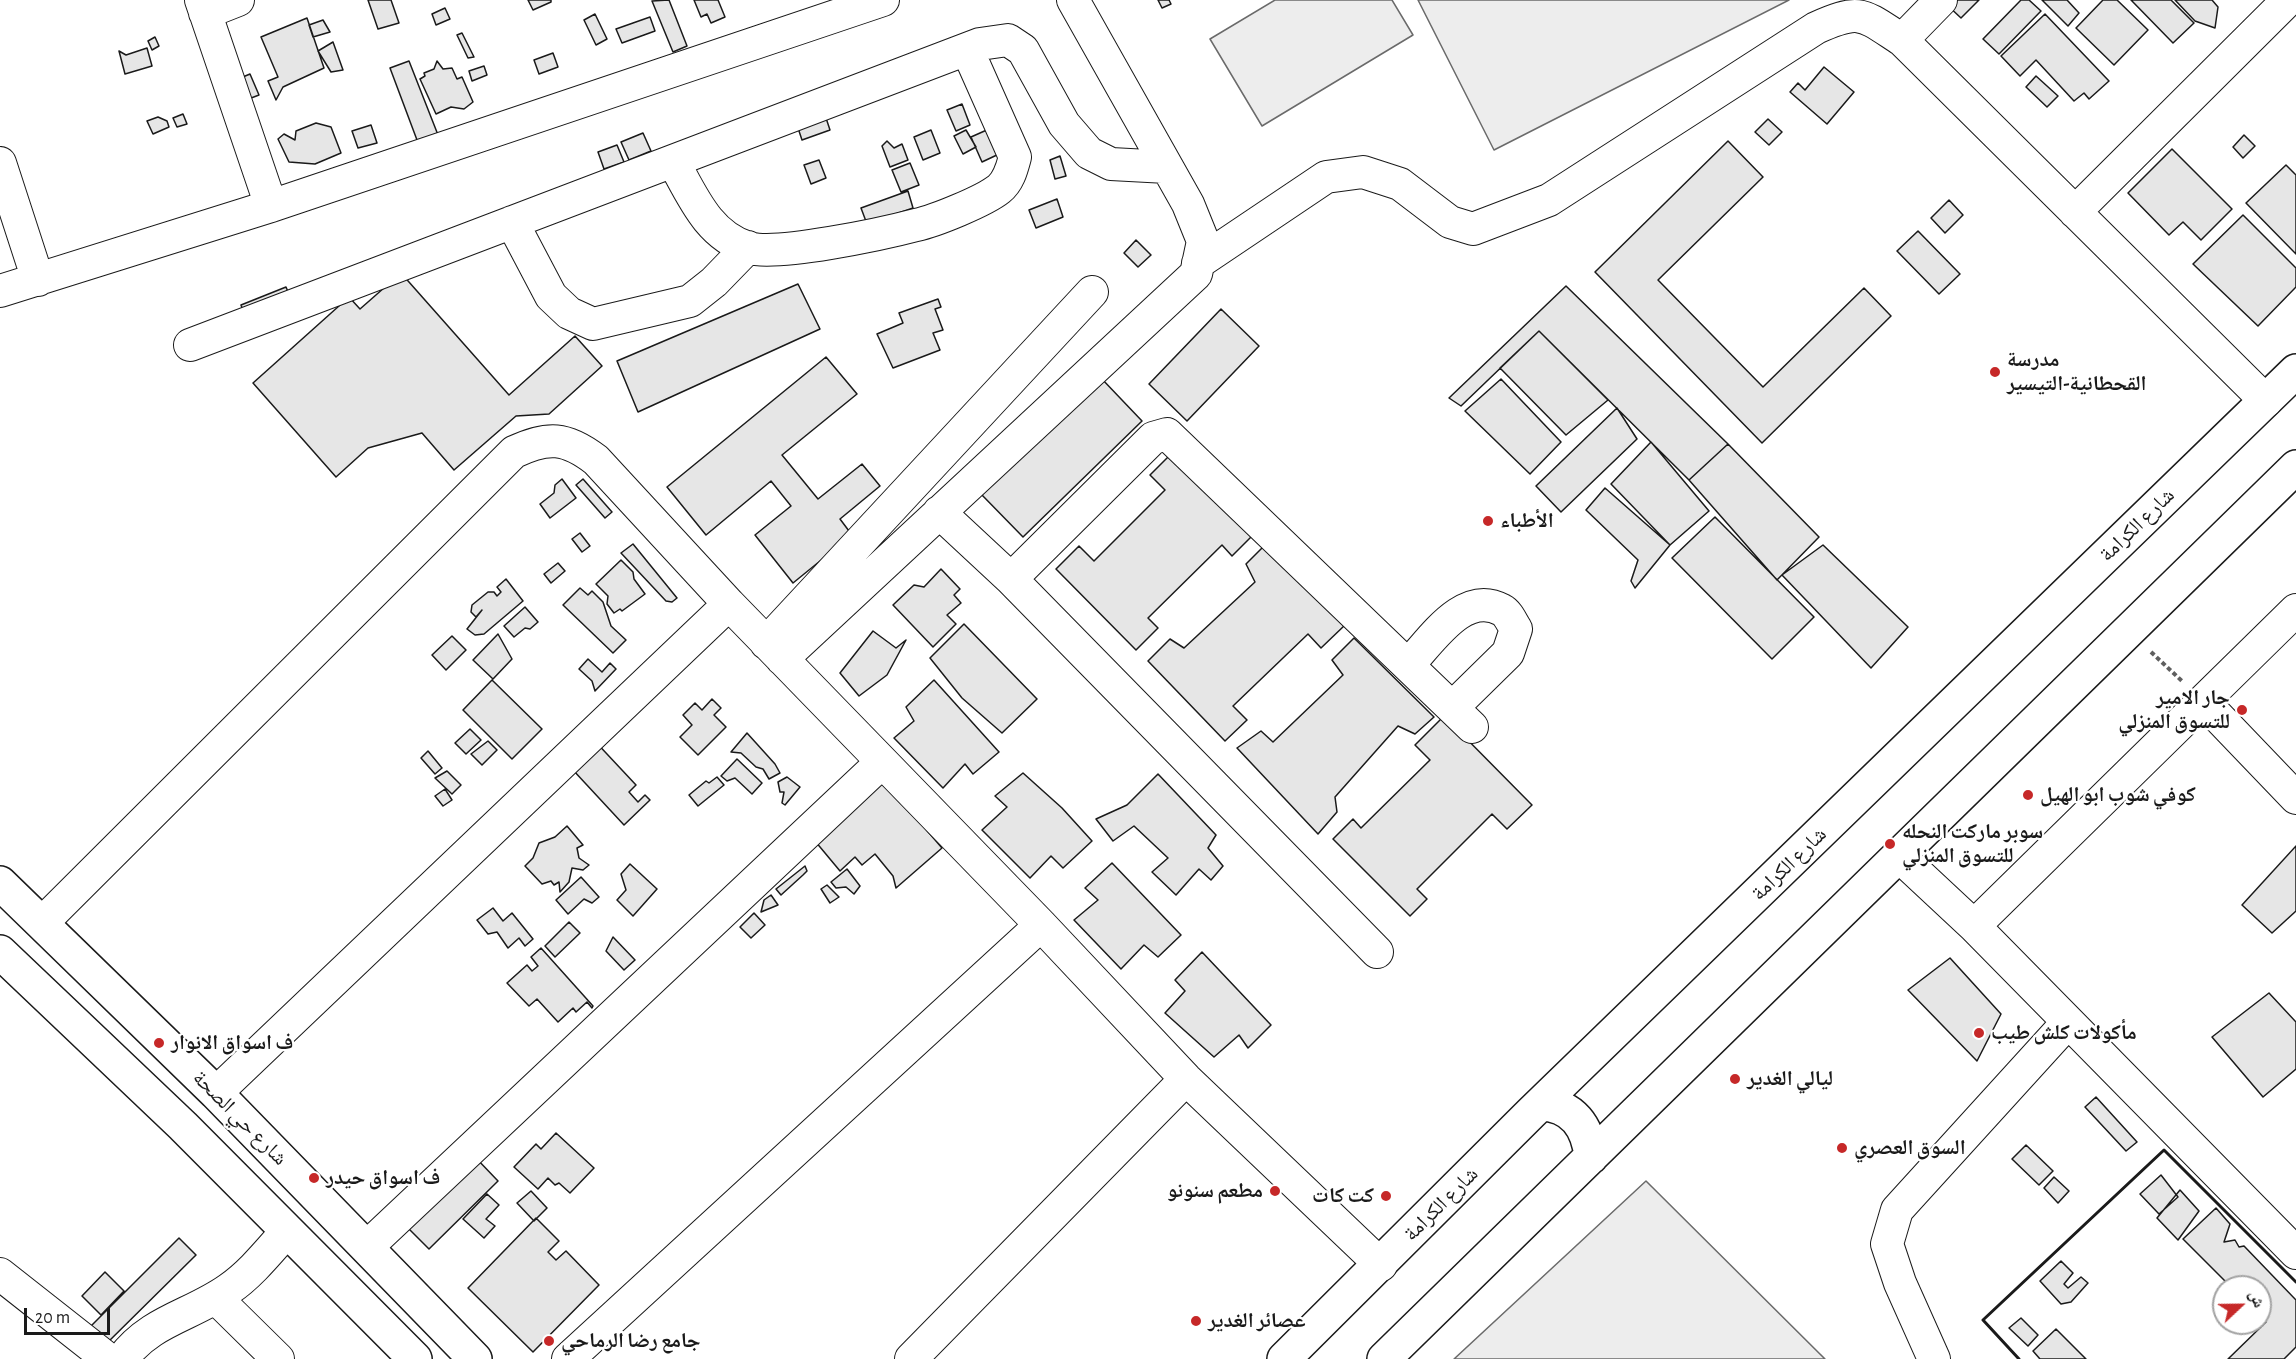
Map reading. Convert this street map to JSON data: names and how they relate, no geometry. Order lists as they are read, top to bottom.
{
  "streets": {
    "main road": ["شارع الكرامة", "شارع حي الصحة"]
  },
  "places": [
    "مدرسة القحطانية-التيسير",
    "الأطباء",
    "جار الامير للتسوق المنزلي",
    "كوفي شوب ابو الهيل",
    "سوبر ماركت النحله للتسوق المنزلي",
    "مأكولات كلش طيب",
    "ف اسواق الانوار",
    "ليالي الغدير",
    "السوق العصري",
    "ف اسواق حيدر",
    "مطعم سنونو",
    "كت كات",
    "عصائر الغدير",
    "جامع رضا الرماحي"
  ],
  "scale_bar": "20 m",
  "north": "right"
}
